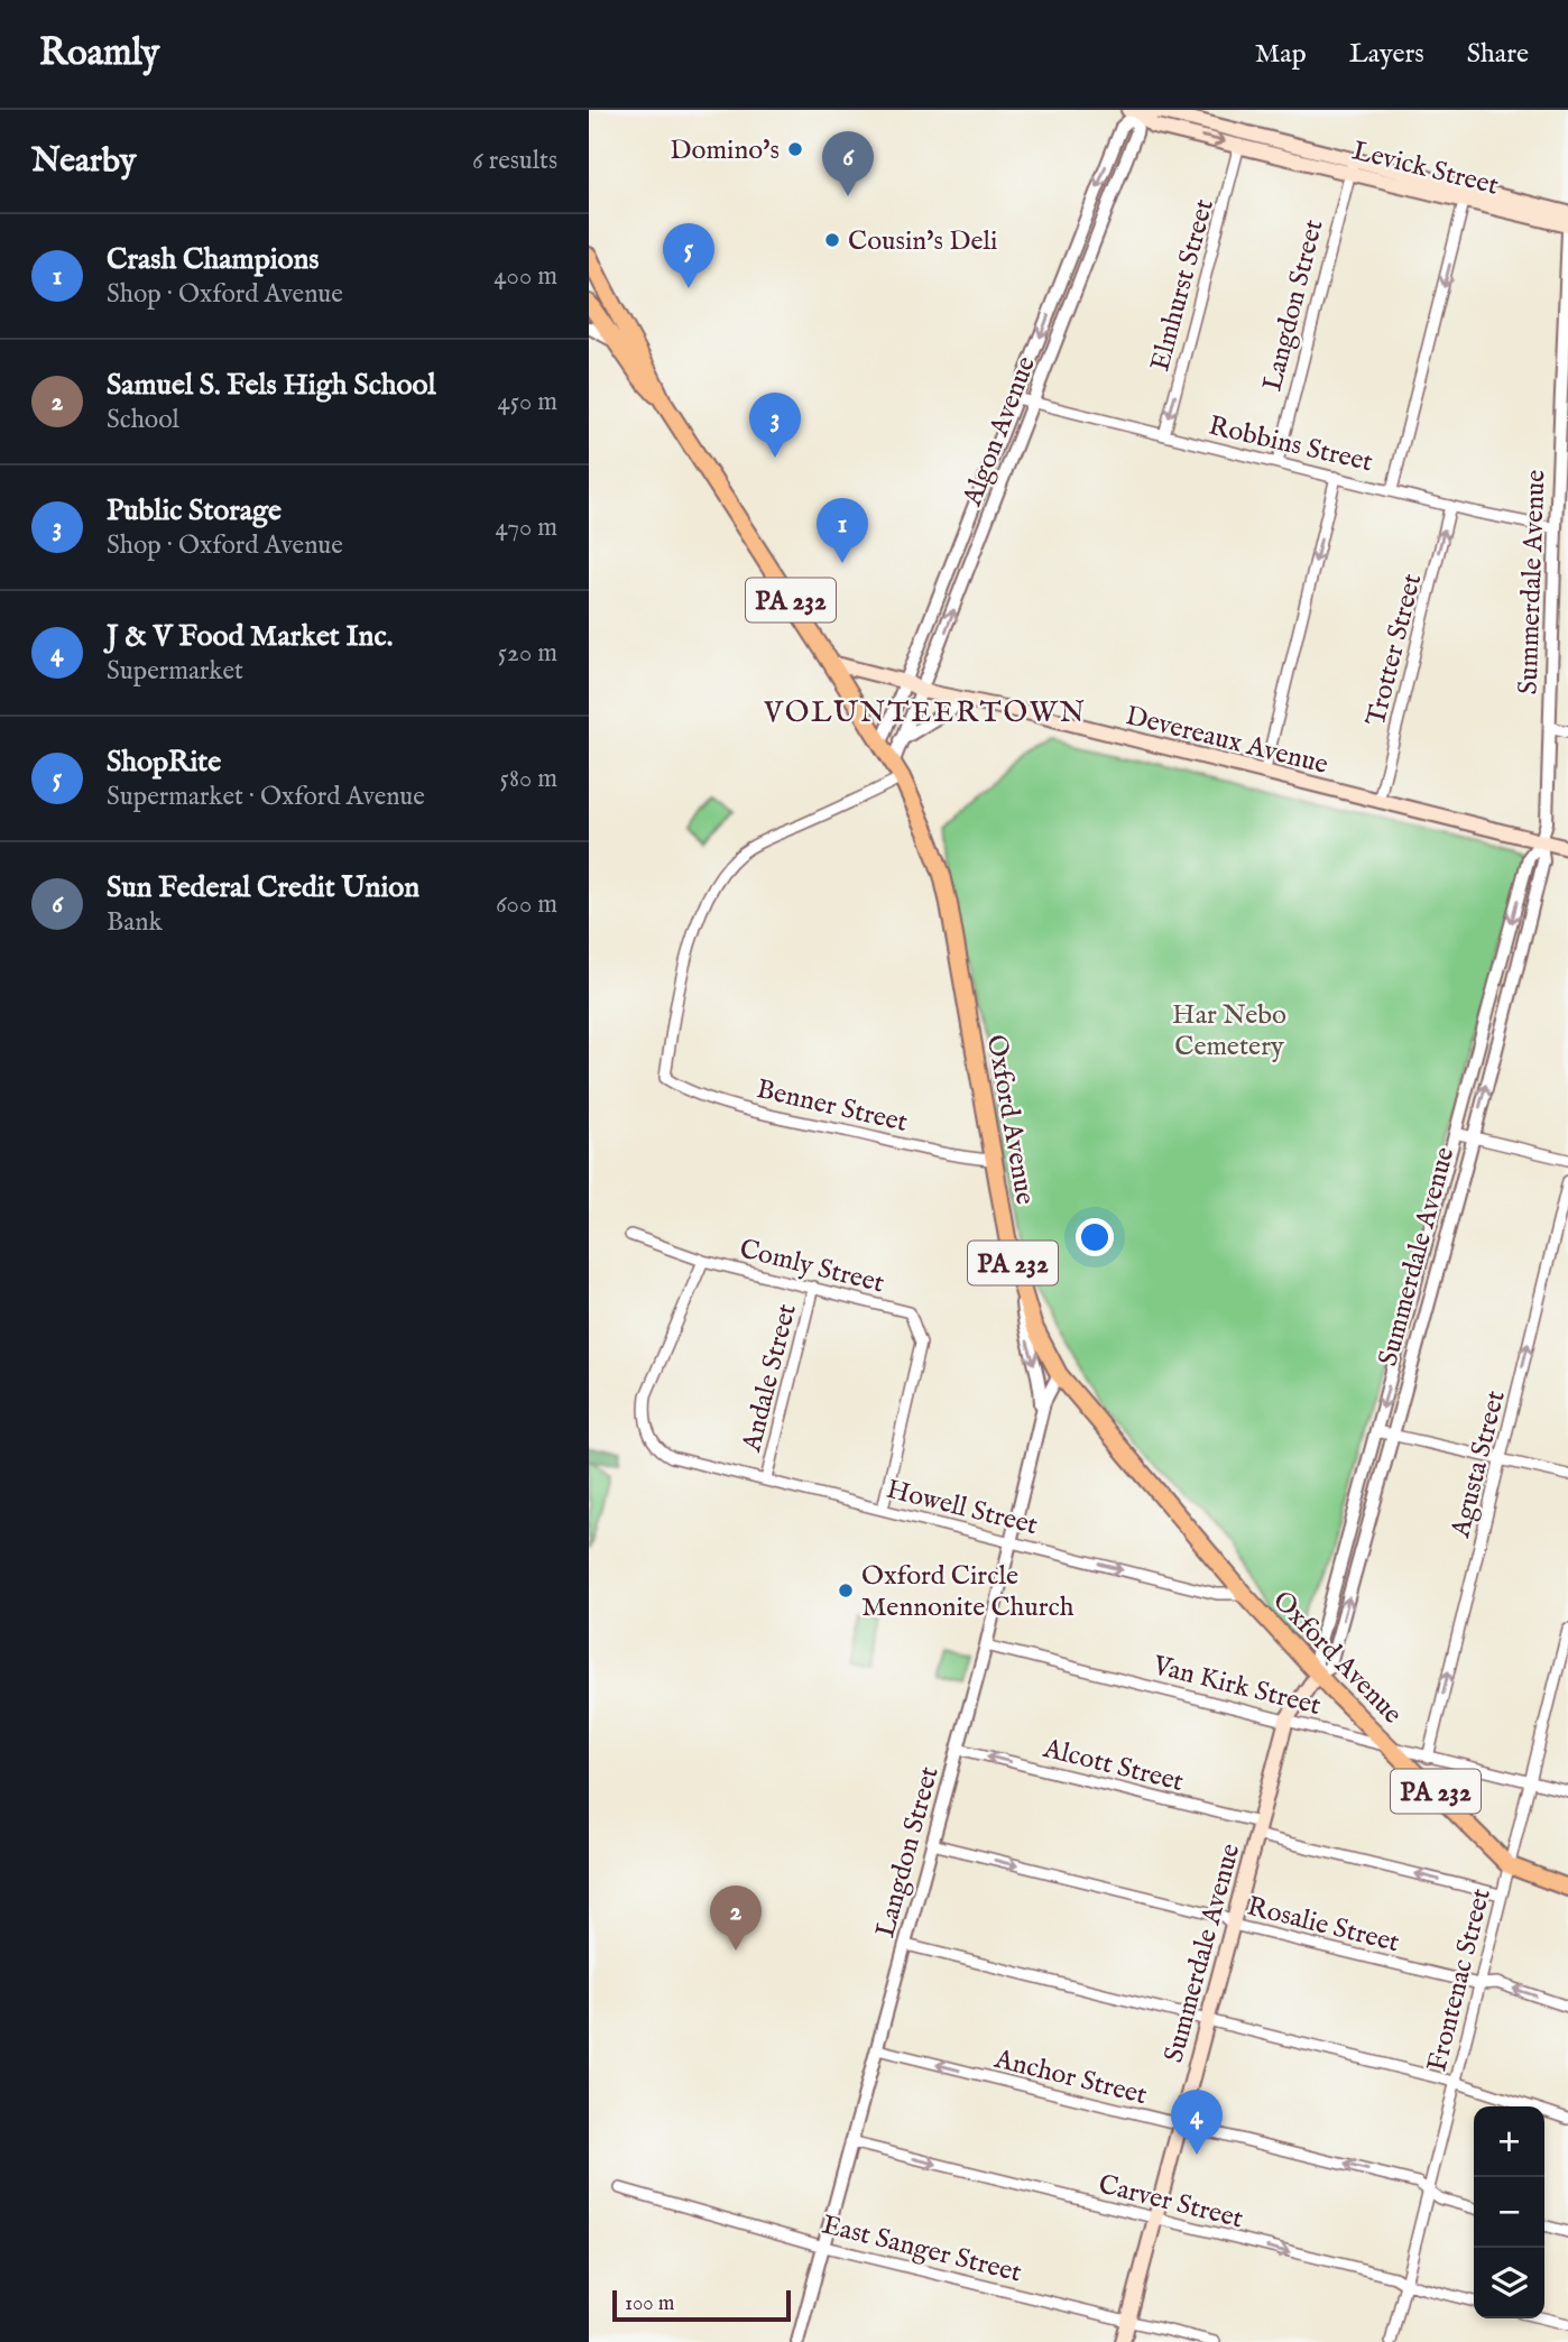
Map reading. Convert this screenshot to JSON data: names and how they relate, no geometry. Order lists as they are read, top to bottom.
{
  "streets": {
    "main road": [
      "Levick Street",
      "Summerdale Avenue",
      "PA 232",
      "Devereaux Avenue",
      "Oxford Avenue"
    ],
    "street": [
      "Elmhurst Street",
      "Langdon Street",
      "Algon Avenue",
      "Robbins Street",
      "Trotter Street",
      "Benner Street",
      "Comly Street",
      "Andale Street",
      "Agusta Street",
      "Howell Street",
      "Van Kirk Street",
      "Alcott Street",
      "Rosalie Street",
      "Frontenac Street",
      "Anchor Street",
      "Carver Street",
      "East Sanger Street"
    ]
  },
  "crossings": [
    ["Levick Street", "Elmhurst Street"],
    ["Levick Street", "Langdon Street"],
    ["Levick Street", "Algon Avenue"],
    ["Levick Street", "Summerdale Avenue"],
    ["Elmhurst Street", "Robbins Street"],
    ["Langdon Street", "Robbins Street"],
    ["Langdon Street", "Oxford Avenue"],
    ["Langdon Street", "Howell Street"],
    ["Langdon Street", "Van Kirk Street"],
    ["Langdon Street", "Alcott Street"],
    ["Langdon Street", "Rosalie Street"],
    ["Langdon Street", "Anchor Street"],
    ["Langdon Street", "Carver Street"],
    ["Langdon Street", "East Sanger Street"],
    ["Algon Avenue", "Robbins Street"],
    ["Algon Avenue", "Devereaux Avenue"],
    ["Algon Avenue", "Benner Street"],
    ["Algon Avenue", "Oxford Avenue"],
    ["Robbins Street", "Summerdale Avenue"],
    ["Robbins Street", "Trotter Street"],
    ["Summerdale Avenue", "Devereaux Avenue"],
    ["Summerdale Avenue", "Oxford Avenue"],
    ["Summerdale Avenue", "Van Kirk Street"],
    ["Summerdale Avenue", "Alcott Street"],
    ["Summerdale Avenue", "Rosalie Street"],
    ["Summerdale Avenue", "Anchor Street"],
    ["Summerdale Avenue", "Carver Street"],
    ["Summerdale Avenue", "East Sanger Street"],
    ["Trotter Street", "Devereaux Avenue"],
    ["Devereaux Avenue", "Oxford Avenue"],
    ["Benner Street", "Oxford Avenue"],
    ["Oxford Avenue", "Howell Street"],
    ["Oxford Avenue", "Van Kirk Street"],
    ["Oxford Avenue", "Frontenac Street"],
    ["Comly Street", "Andale Street"],
    ["Comly Street", "Howell Street"],
    ["Andale Street", "Howell Street"],
    ["Agusta Street", "Van Kirk Street"],
    ["Van Kirk Street", "Frontenac Street"],
    ["Alcott Street", "Frontenac Street"],
    ["Rosalie Street", "Frontenac Street"],
    ["Frontenac Street", "Anchor Street"],
    ["Frontenac Street", "Carver Street"]
  ],
  "one_way": [
    "Elmhurst Street",
    "Trotter Street",
    "Agusta Street",
    "Alcott Street",
    "Rosalie Street",
    "Anchor Street",
    "Carver Street"
  ],
  "districts": ["VOLUNTEERTOWN"],
  "parks": ["Har Nebo Cemetery"],
  "places": ["Domino's", "Cousin's Deli", "Oxford Circle Mennonite Church"],
  "scale_bar": "100 m",
  "page": {
    "header": "Roamly",
    "nav": ["Map", "Layers", "Share"],
    "heading": ["Nearby", "6 results"],
    "pins": [
      "6",
      "5",
      "3",
      "1",
      "2",
      "4"
    ],
    "list": [
      {
        "mark": "1",
        "name": "Crash Champions",
        "note": "Shop · Oxford Avenue",
        "value": "400 m"
      },
      {
        "mark": "2",
        "name": "Samuel S. Fels High School",
        "note": "School",
        "value": "450 m"
      },
      {
        "mark": "3",
        "name": "Public Storage",
        "note": "Shop · Oxford Avenue",
        "value": "470 m"
      },
      {
        "mark": "4",
        "name": "J & V Food Market Inc.",
        "note": "Supermarket",
        "value": "520 m"
      },
      {
        "mark": "5",
        "name": "ShopRite",
        "note": "Supermarket · Oxford Avenue",
        "value": "580 m"
      },
      {
        "mark": "6",
        "name": "Sun Federal Credit Union",
        "note": "Bank",
        "value": "600 m"
      }
    ],
    "map_buttons": ["+", "−"],
    "scale": "100 m"
  }
}
